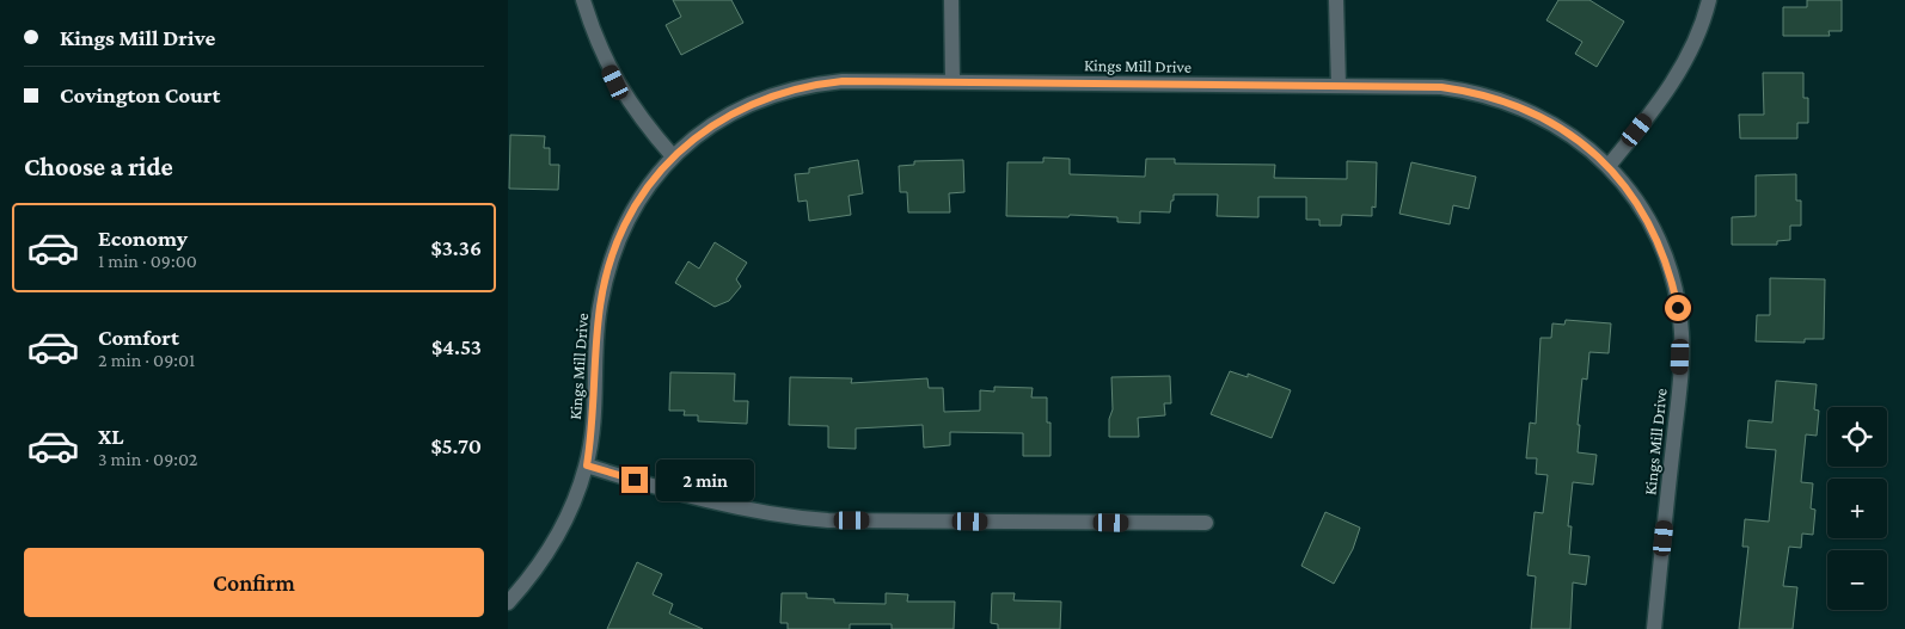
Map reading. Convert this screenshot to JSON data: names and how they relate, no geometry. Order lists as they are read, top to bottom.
{
  "streets": {
    "street": ["Kings Mill Drive"]
  },
  "page": {
    "banner": ["Kings Mill Drive", "Covington Court"],
    "heading": "Choose a ride",
    "list": [
      {
        "name": "Economy",
        "note": "1 min · 09:00",
        "value": "$3.36"
      },
      {
        "name": "Comfort",
        "note": "2 min · 09:01",
        "value": "$4.53"
      },
      {
        "name": "XL",
        "note": "3 min · 09:02",
        "value": "$5.70"
      }
    ],
    "map_buttons": ["+", "−"],
    "bubble": "2 min",
    "buttons": "Confirm"
  }
}
